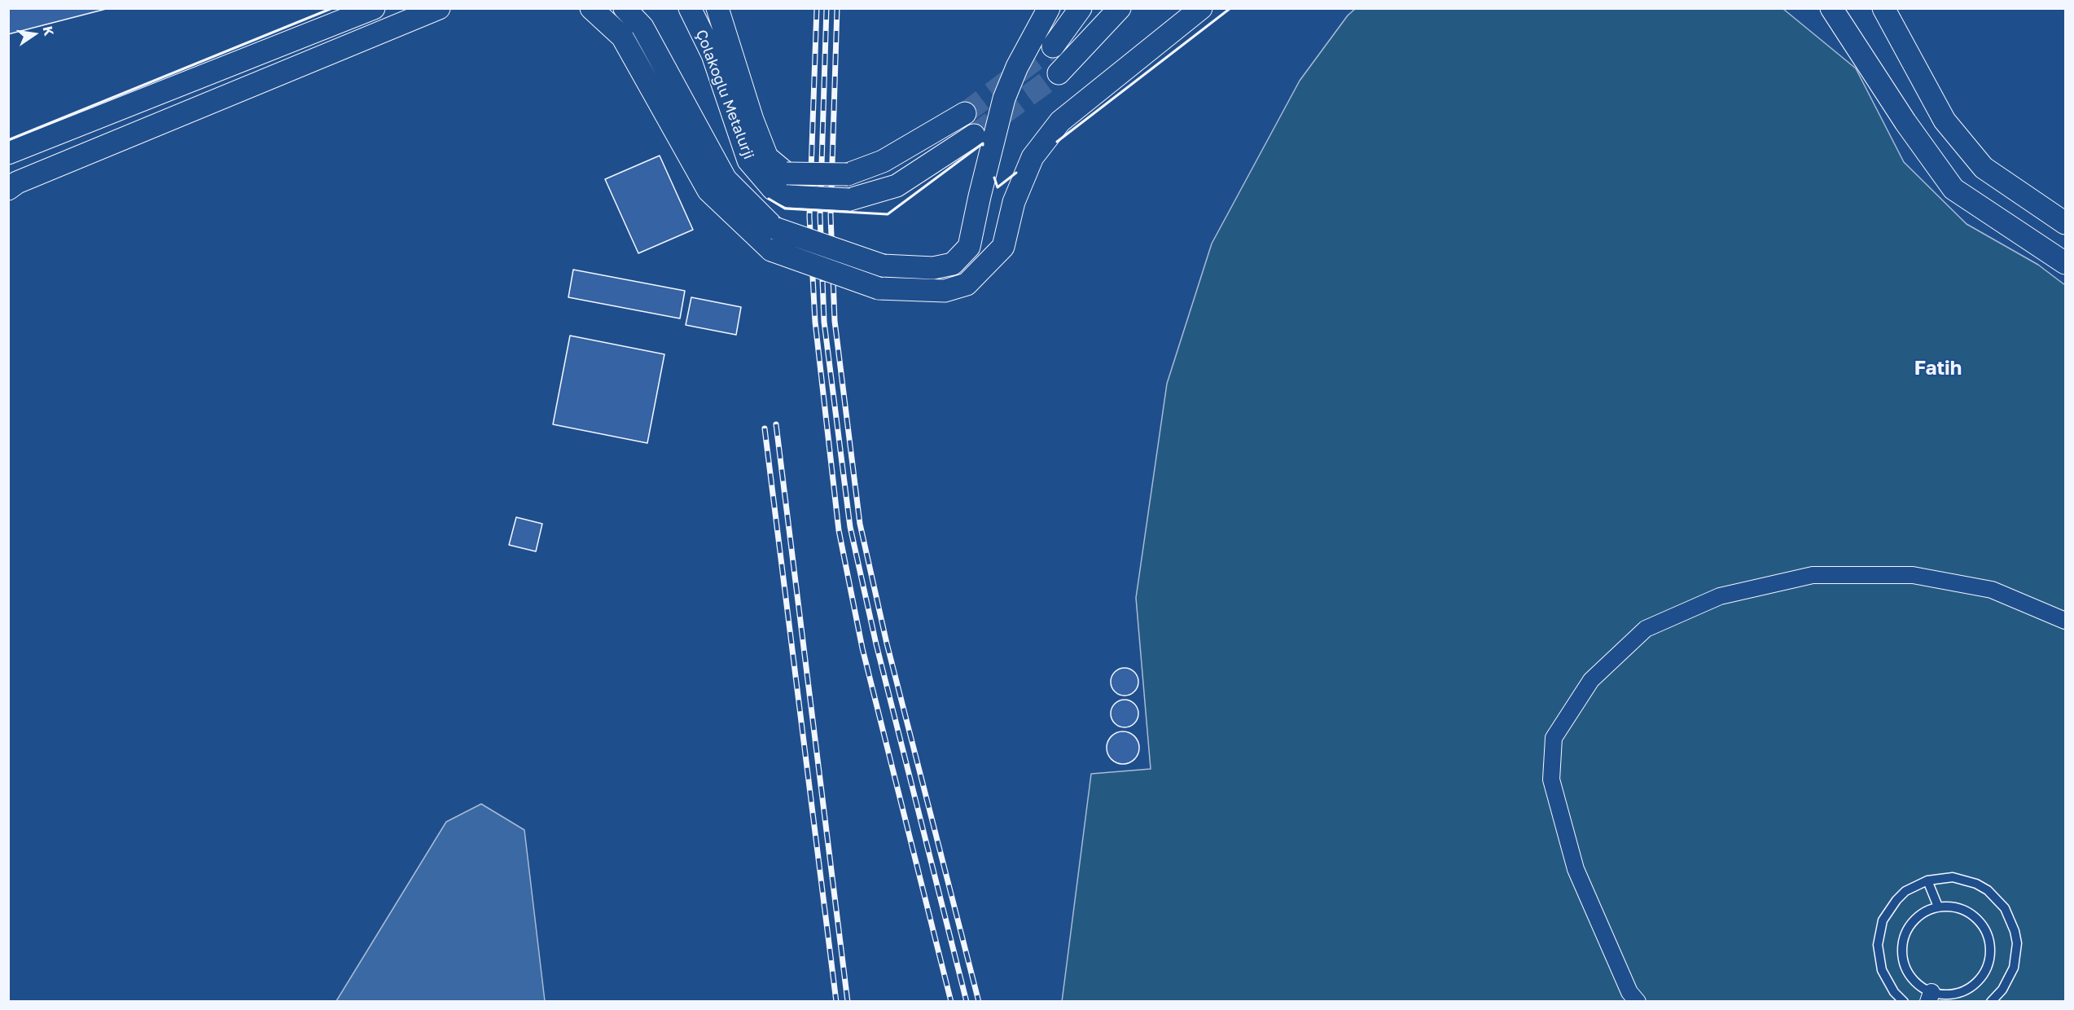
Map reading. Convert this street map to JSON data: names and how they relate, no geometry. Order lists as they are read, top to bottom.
{
  "streets": {
    "main road": ["Çolakoğlu Metalurji"]
  },
  "districts": ["Fatih"],
  "north": "right"
}
